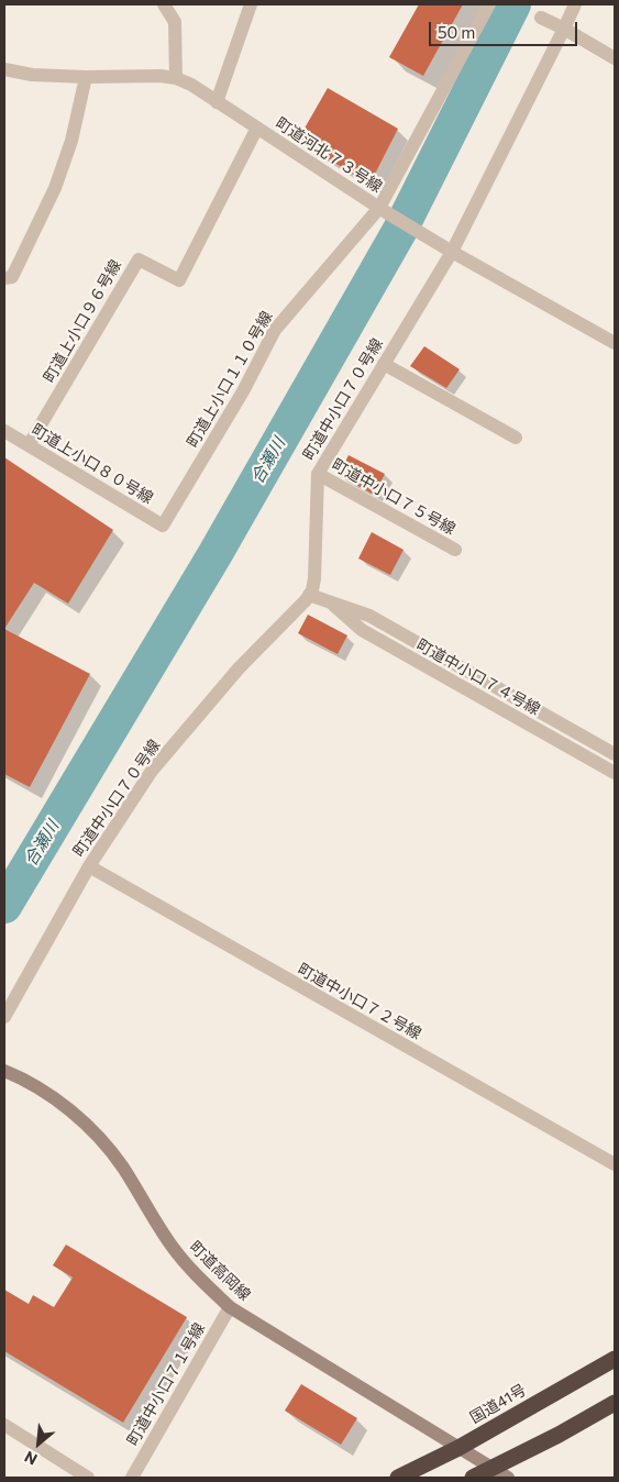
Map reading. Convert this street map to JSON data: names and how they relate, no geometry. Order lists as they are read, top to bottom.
{
  "streets": {
    "highway": ["国道41号"],
    "street": [
      "町道河北７３号線",
      "町道上小口９６号線",
      "町道上小口１１０号線",
      "町道中小口７０号線",
      "町道上小口８０号線",
      "町道中小口７５号線",
      "町道中小口７４号線",
      "町道中小口７２号線",
      "町道高岡線",
      "町道中小口７１号線"
    ]
  },
  "crossings": [
    ["町道河北７３号線", "町道上小口９６号線"],
    ["町道河北７３号線", "町道上小口１１０号線"],
    ["町道河北７３号線", "町道中小口７０号線"],
    ["町道上小口９６号線", "町道上小口８０号線"],
    ["町道上小口１１０号線", "町道上小口８０号線"],
    ["町道中小口７０号線", "町道中小口７５号線"],
    ["町道中小口７０号線", "町道中小口７４号線"],
    ["町道中小口７０号線", "町道中小口７２号線"],
    ["町道高岡線", "町道中小口７１号線"],
    ["町道高岡線", "国道41号"]
  ],
  "water": ["合瀬川"],
  "scale_bar": "50 m",
  "north": "bottom left"
}
